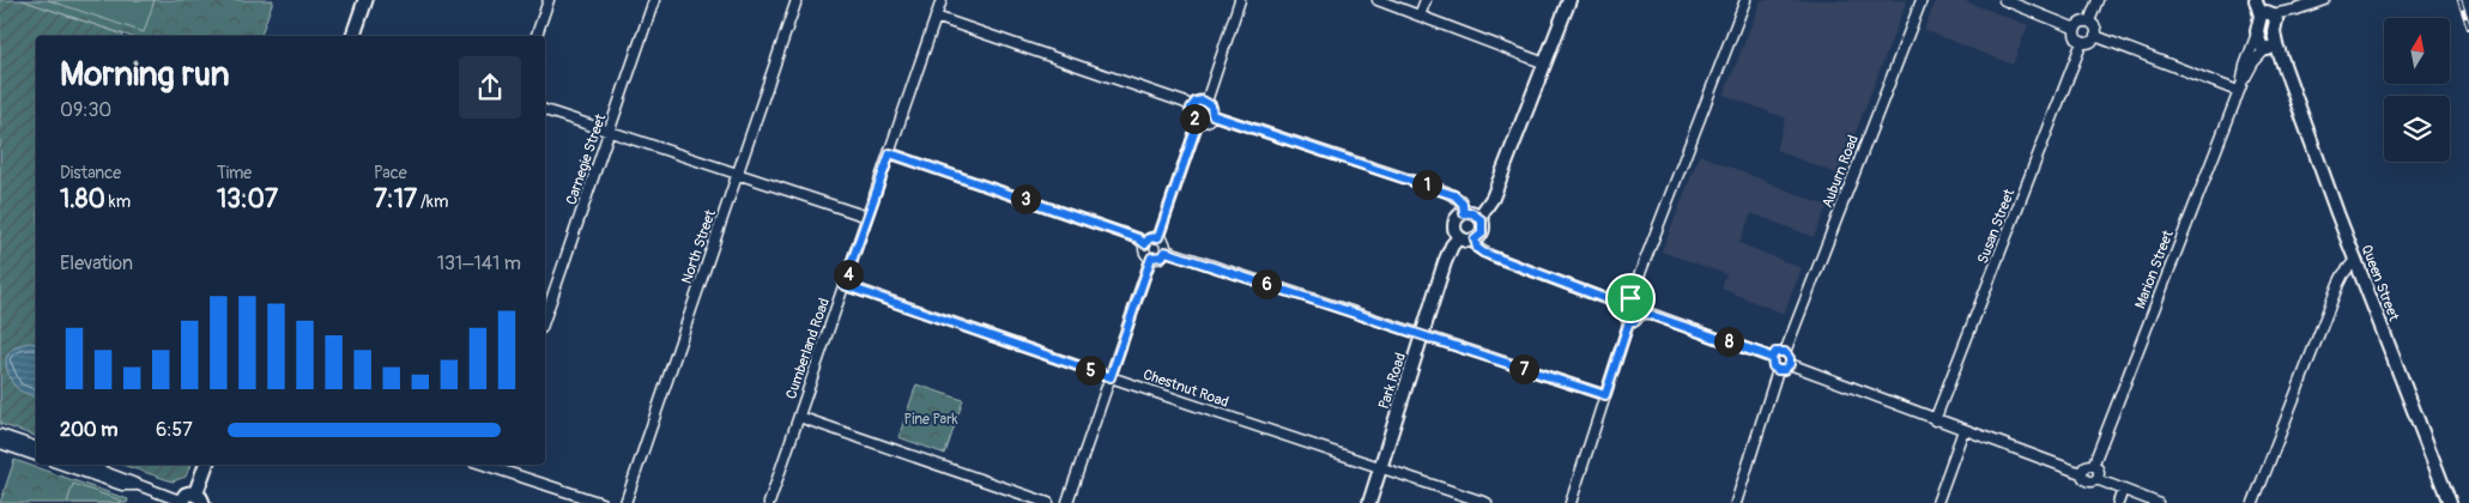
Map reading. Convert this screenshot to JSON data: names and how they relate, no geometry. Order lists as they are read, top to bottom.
{
  "streets": {
    "street": [
      "Carnegie Street",
      "Auburn Road",
      "Susan Street",
      "North Street",
      "Marion Street",
      "Queen Street",
      "Cumberland Road",
      "Park Road",
      "Chestnut Road"
    ]
  },
  "crossings": [
    ["Marion Street", "Queen Street"],
    ["Cumberland Road", "Chestnut Road"],
    ["Park Road", "Chestnut Road"]
  ],
  "parks": ["Pine Park"],
  "north": "top",
  "page": {
    "heading": ["Morning run", "09:30"],
    "pins": [
      "2",
      "1",
      "3",
      "4",
      "6",
      "8",
      "7",
      "5"
    ],
    "stats": [
      ["Distance", "1.80 km"],
      ["Time", "13:07"],
      ["Pace", "7:17 /km"]
    ],
    "chart": ["Elevation", "131–141 m"],
    "list": [
      {
        "name": "200 m",
        "note": "6:57"
      }
    ]
  }
}
